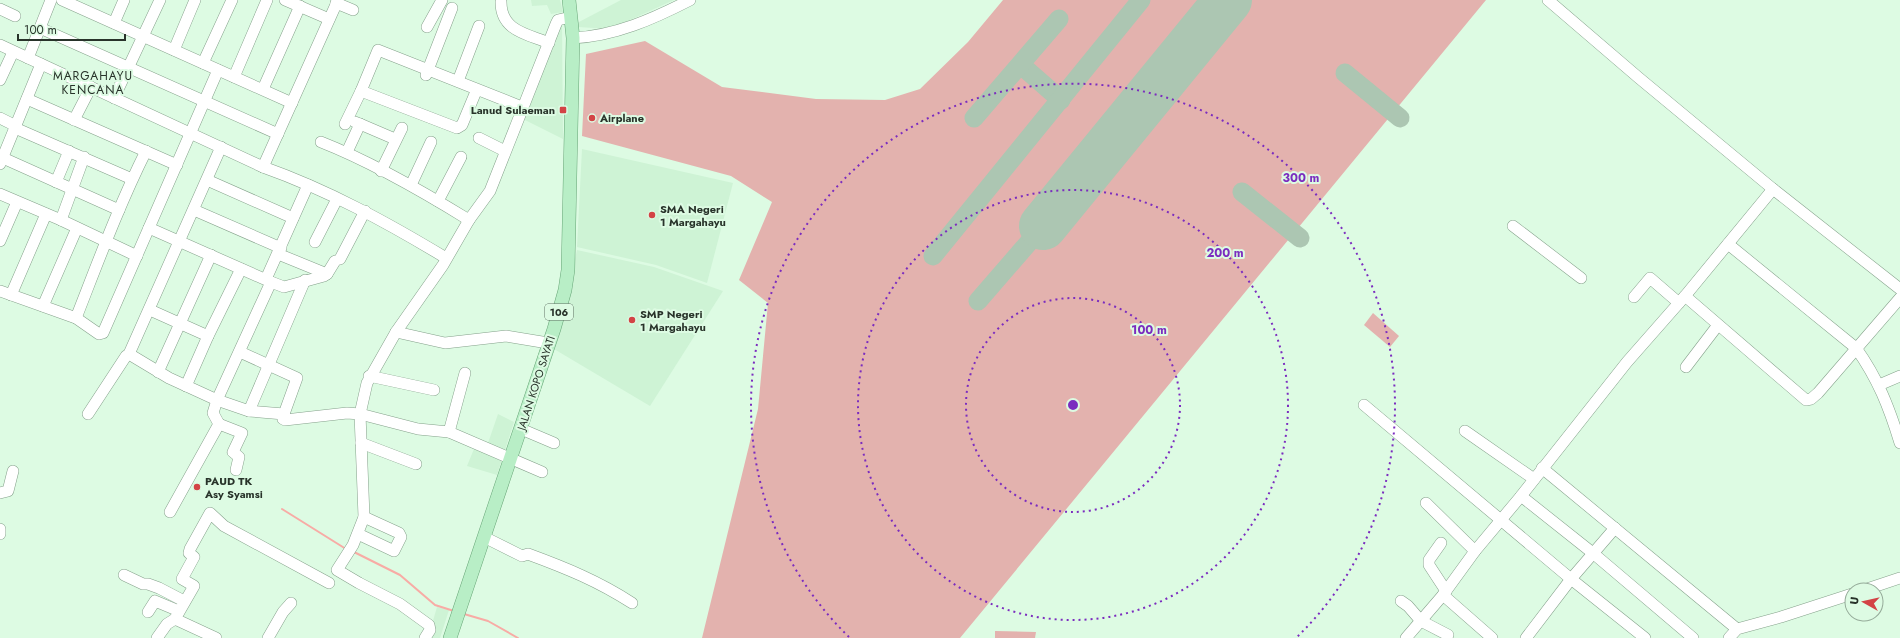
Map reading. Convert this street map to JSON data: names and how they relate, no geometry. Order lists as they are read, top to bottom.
{
  "streets": {
    "main road": ["106", "JALAN KOPO SAYATI"]
  },
  "districts": ["MARGAHAYU KENCANA"],
  "places": {
    "transit": ["Lanud Sulaeman"],
    "other": [
      "Airplane",
      "SMA Negeri 1 Margahayu",
      "SMP Negeri 1 Margahayu",
      "PAUD TK Asy Syamsi"
    ]
  },
  "scale_bar": "100 m",
  "north": "left",
  "rings": ["300 m", "200 m", "100 m"]
}
